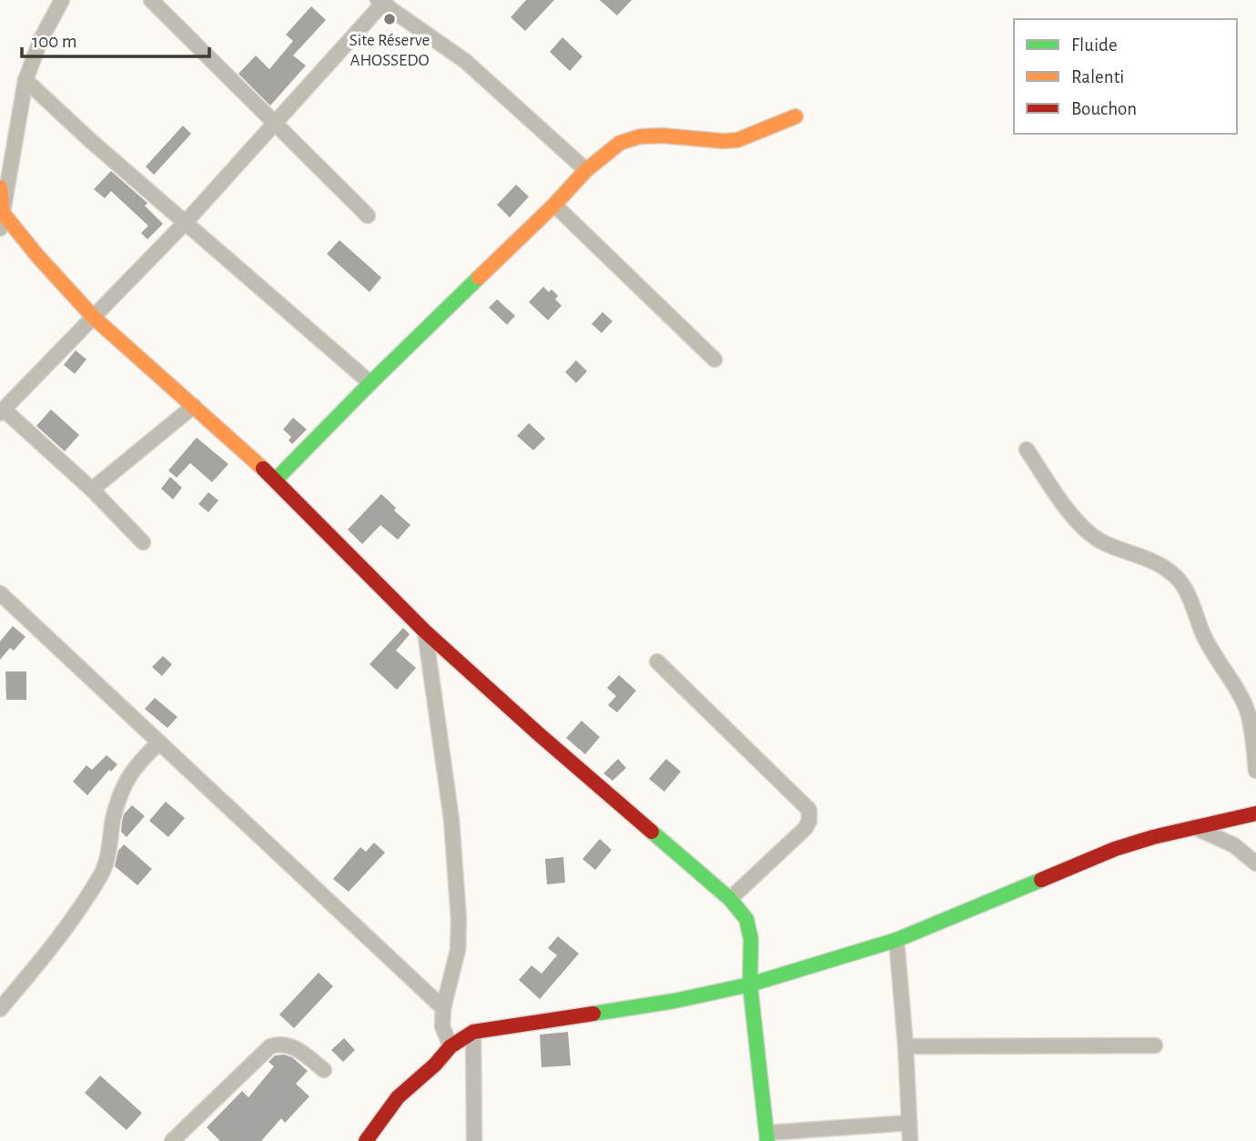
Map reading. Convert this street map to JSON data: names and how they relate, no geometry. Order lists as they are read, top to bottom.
{
  "places": ["Site Réserve AHOSSEDO"],
  "legend": ["Fluide", "Ralenti", "Bouchon"],
  "scale_bar": "100 m"
}
